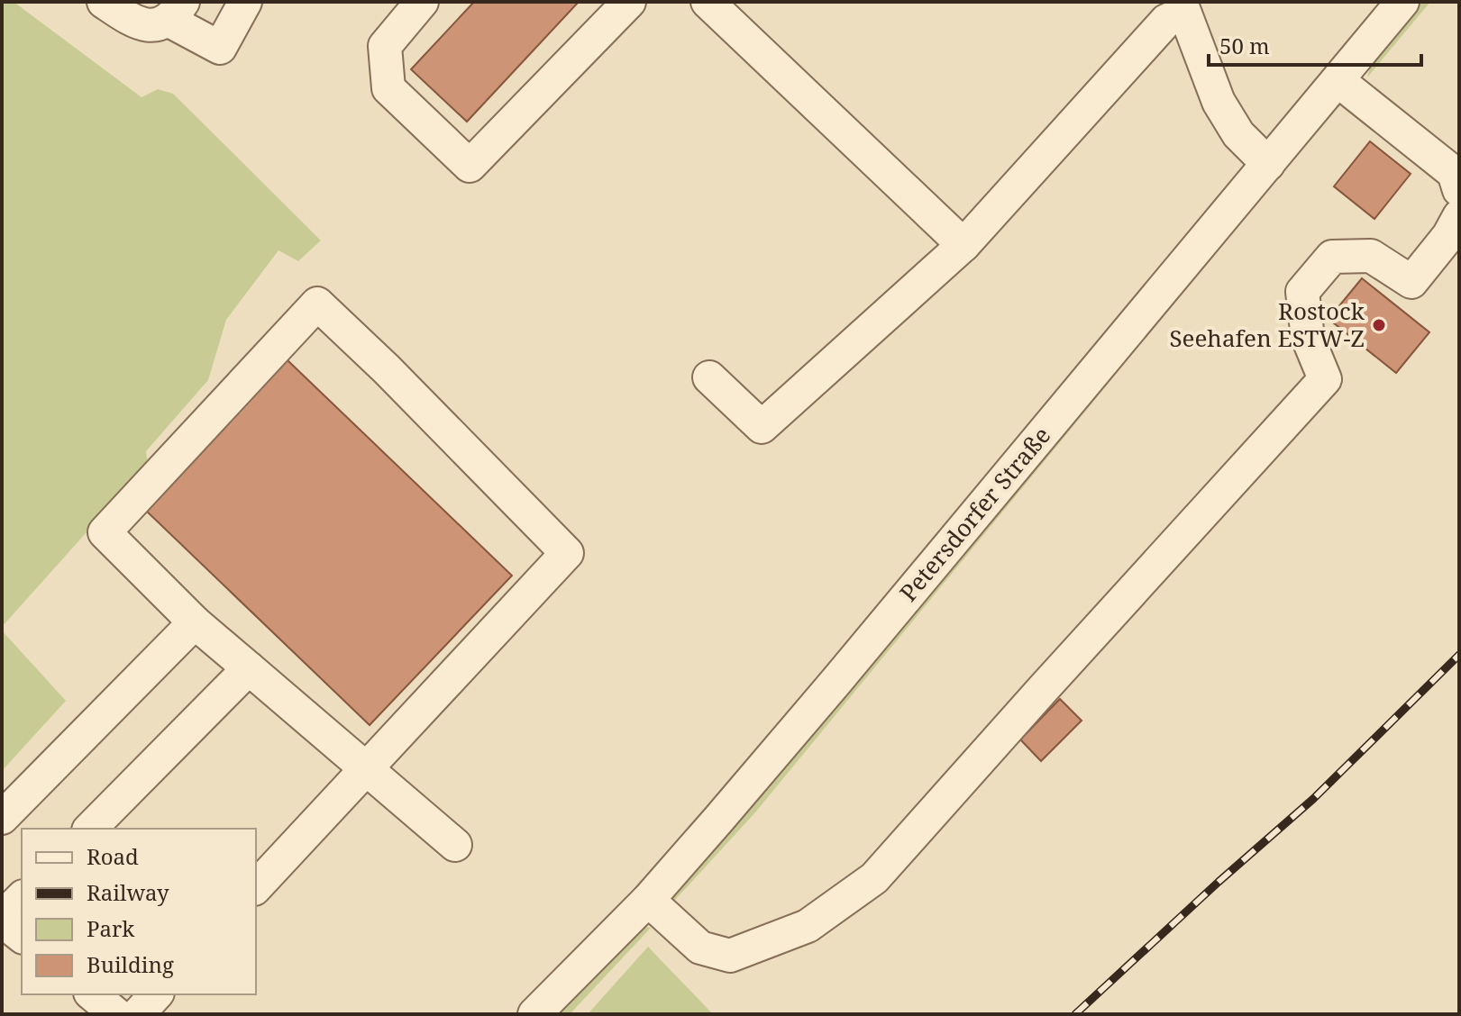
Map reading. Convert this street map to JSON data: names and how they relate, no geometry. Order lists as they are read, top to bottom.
{
  "streets": {
    "street": ["Petersdorfer Straße"]
  },
  "places": ["Rostock Seehafen ESTW-Z"],
  "legend": [
    "Road",
    "Railway",
    "Park",
    "Building"
  ],
  "scale_bar": "50 m"
}
